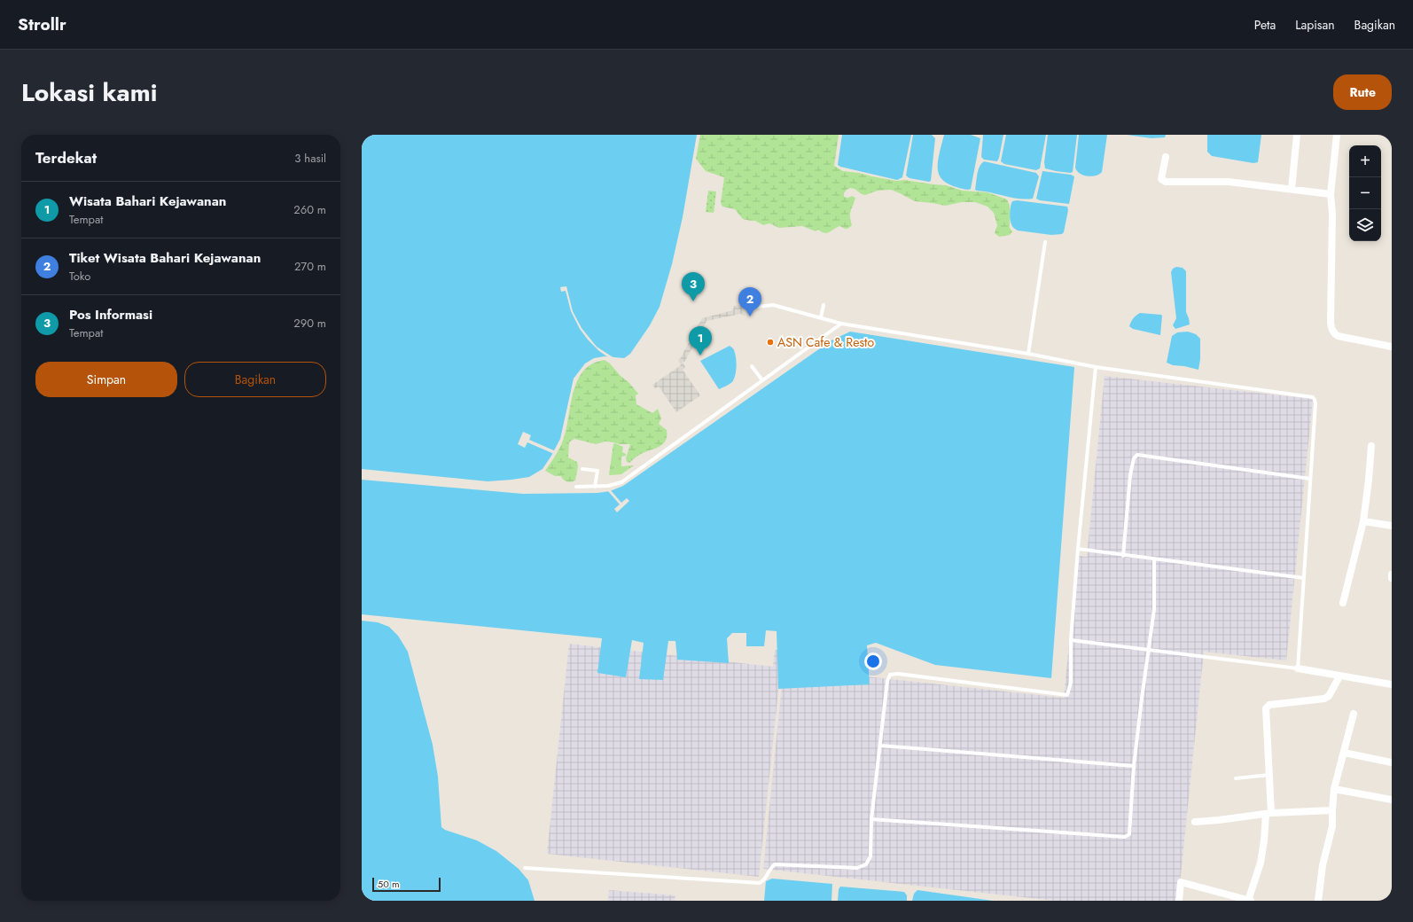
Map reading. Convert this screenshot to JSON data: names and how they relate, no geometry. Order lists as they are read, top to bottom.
{
  "places": ["ASN Cafe & Resto"],
  "scale_bar": "50 m",
  "page": {
    "header": "Strollr",
    "nav": ["Peta", "Lapisan", "Bagikan"],
    "title": "Lokasi kami",
    "buttons": [
      "Rute",
      ["Simpan", "Bagikan"]
    ],
    "heading": ["Terdekat", "3 hasil"],
    "map_buttons": ["+", "−"],
    "list": [
      {
        "mark": "1",
        "name": "Wisata Bahari Kejawanan",
        "note": "Tempat",
        "value": "260 m"
      },
      {
        "mark": "2",
        "name": "Tiket Wisata Bahari Kejawanan",
        "note": "Toko",
        "value": "270 m"
      },
      {
        "mark": "3",
        "name": "Pos Informasi",
        "note": "Tempat",
        "value": "290 m"
      }
    ],
    "pins": ["3", "2", "1"],
    "scale": "50 m"
  }
}
